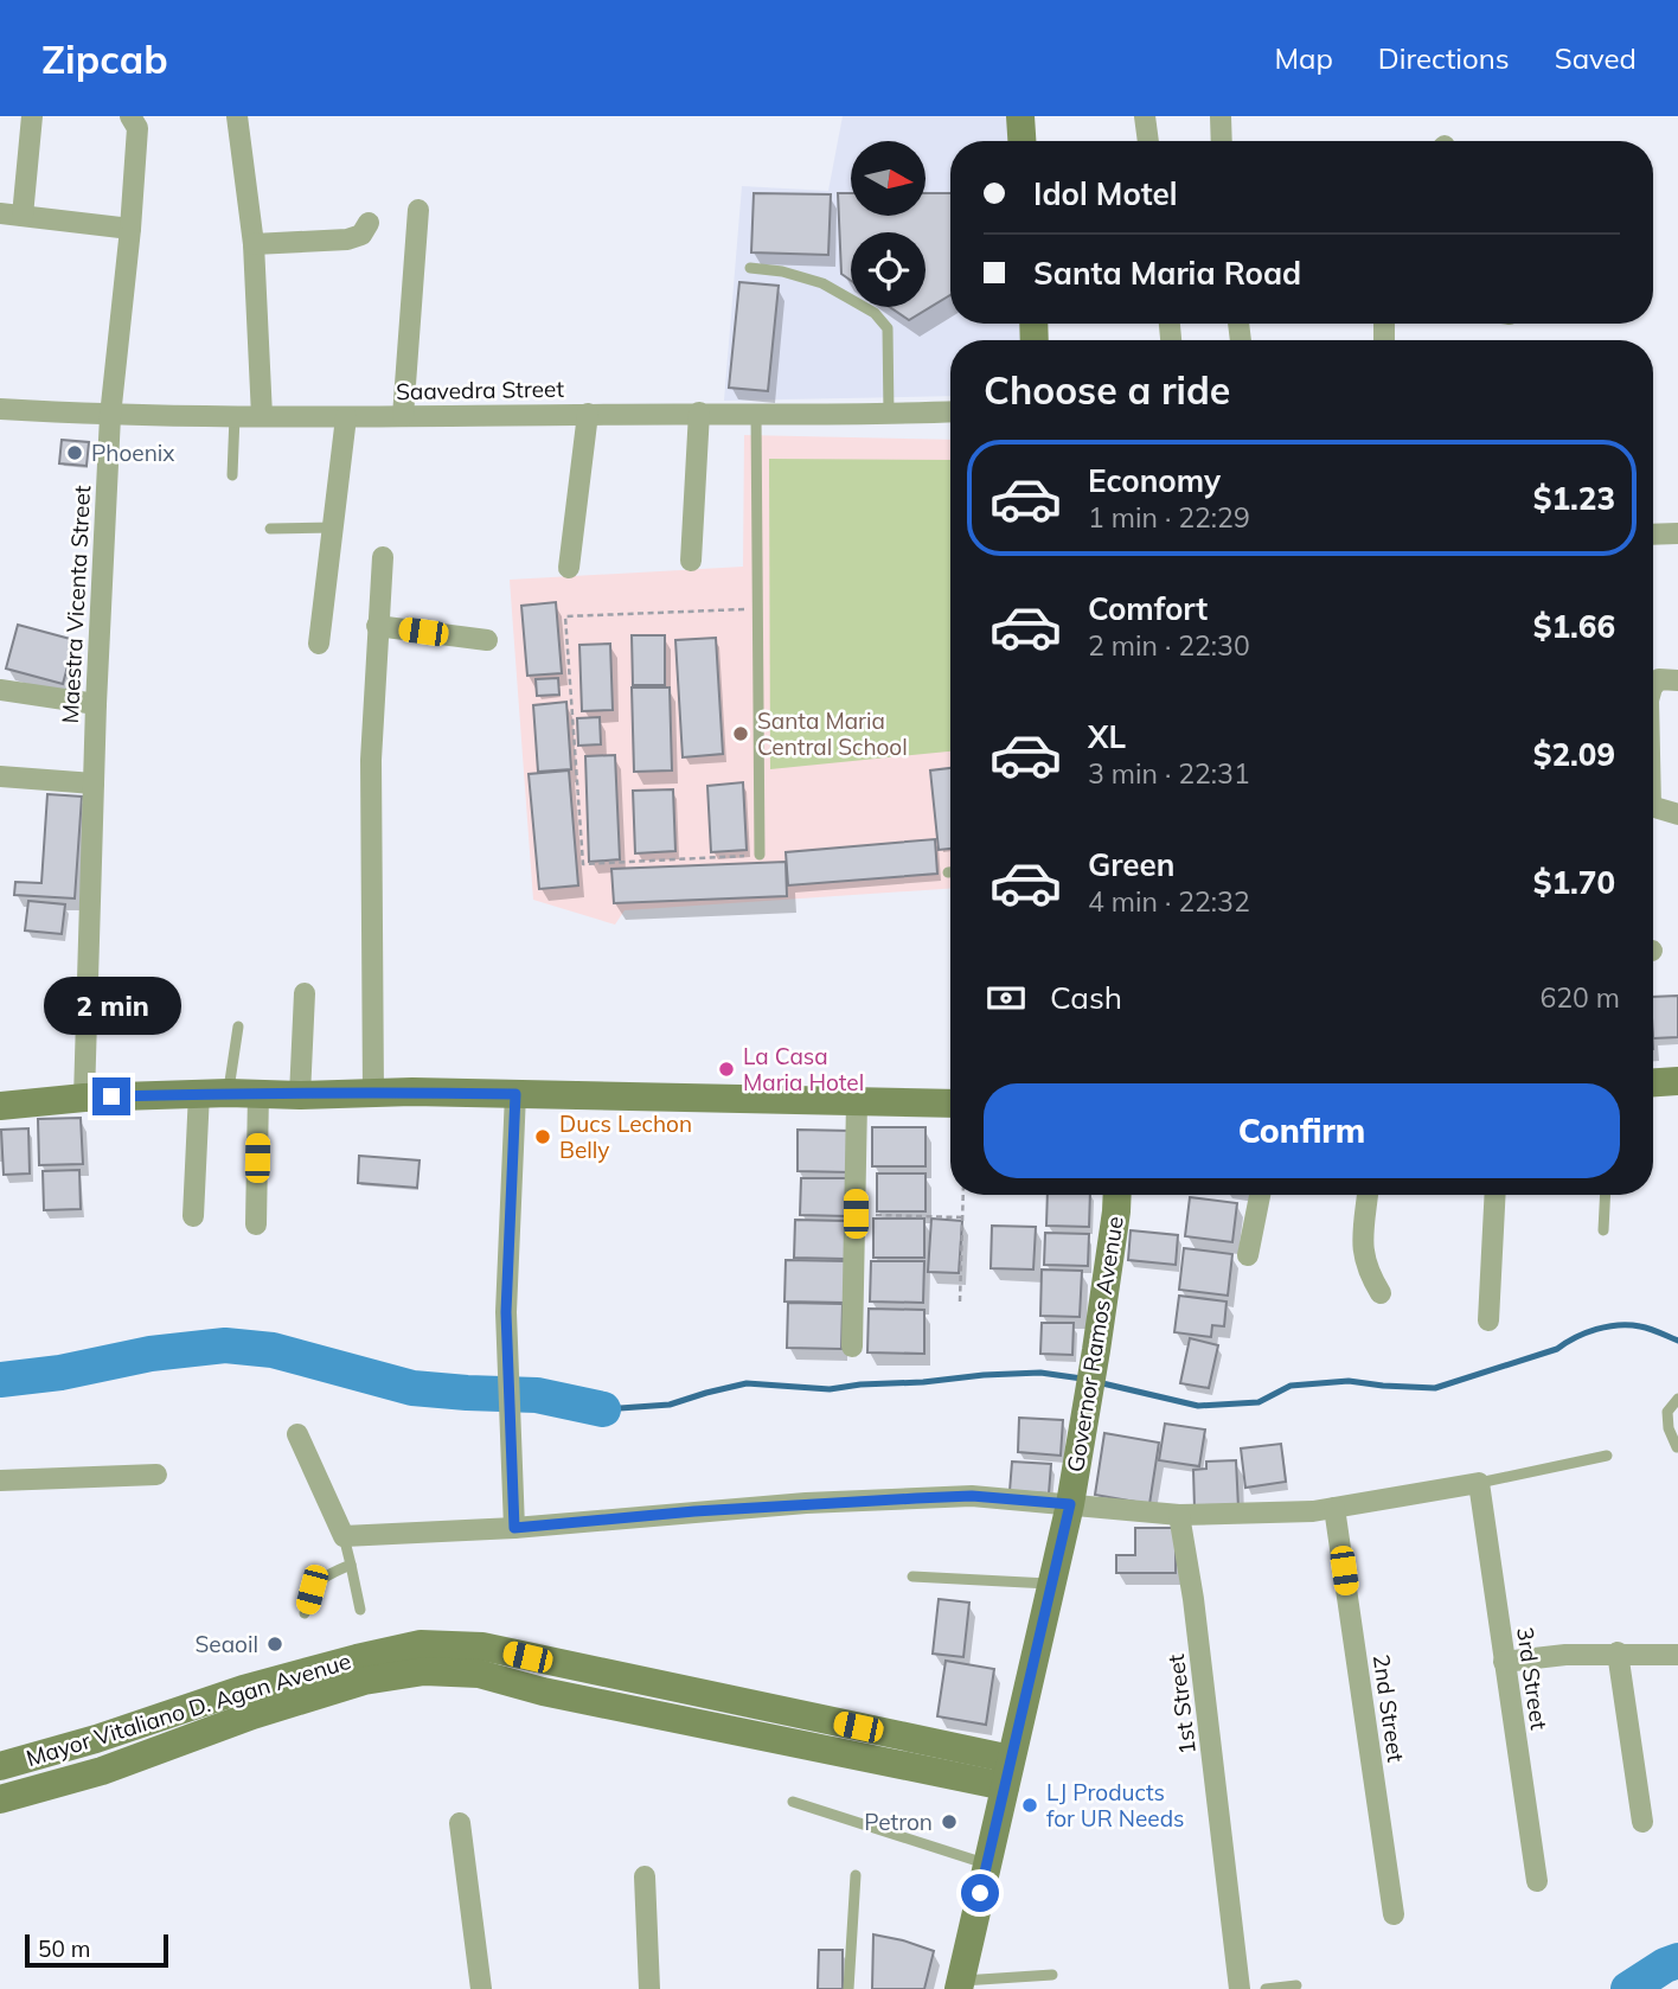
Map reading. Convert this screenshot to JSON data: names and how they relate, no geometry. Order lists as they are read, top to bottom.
{
  "streets": {
    "main road": ["Governor Ramos Avenue", "Mayor Vitaliano D. Agan Avenue"],
    "street": [
      "Saavedra Street",
      "Maestra Vicenta Street",
      "3rd Street",
      "1st Street",
      "2nd Street"
    ]
  },
  "crossings": [
    ["Saavedra Street", "Maestra Vicenta Street"],
    ["Governor Ramos Avenue", "Mayor Vitaliano D. Agan Avenue"]
  ],
  "places": [
    "Phoenix",
    "Santa Maria Central School",
    "La Casa Maria Hotel",
    "Ducs Lechon Belly",
    "Seaoil",
    "LJ Products for UR Needs",
    "Petron"
  ],
  "scale_bar": "50 m",
  "north": "right",
  "page": {
    "header": "Zipcab",
    "nav": ["Map", "Directions", "Saved"],
    "banner": ["Idol Motel", "Santa Maria Road"],
    "heading": "Choose a ride",
    "list": [
      {
        "name": "Economy",
        "note": "1 min · 22:29",
        "value": "$1.23"
      },
      {
        "name": "Comfort",
        "note": "2 min · 22:30",
        "value": "$1.66"
      },
      {
        "name": "XL",
        "note": "3 min · 22:31",
        "value": "$2.09"
      },
      {
        "name": "Green",
        "note": "4 min · 22:32",
        "value": "$1.70"
      }
    ],
    "pay": ["Cash", "620 m"],
    "bubble": "2 min",
    "buttons": "Confirm",
    "scale": "50 m"
  }
}
